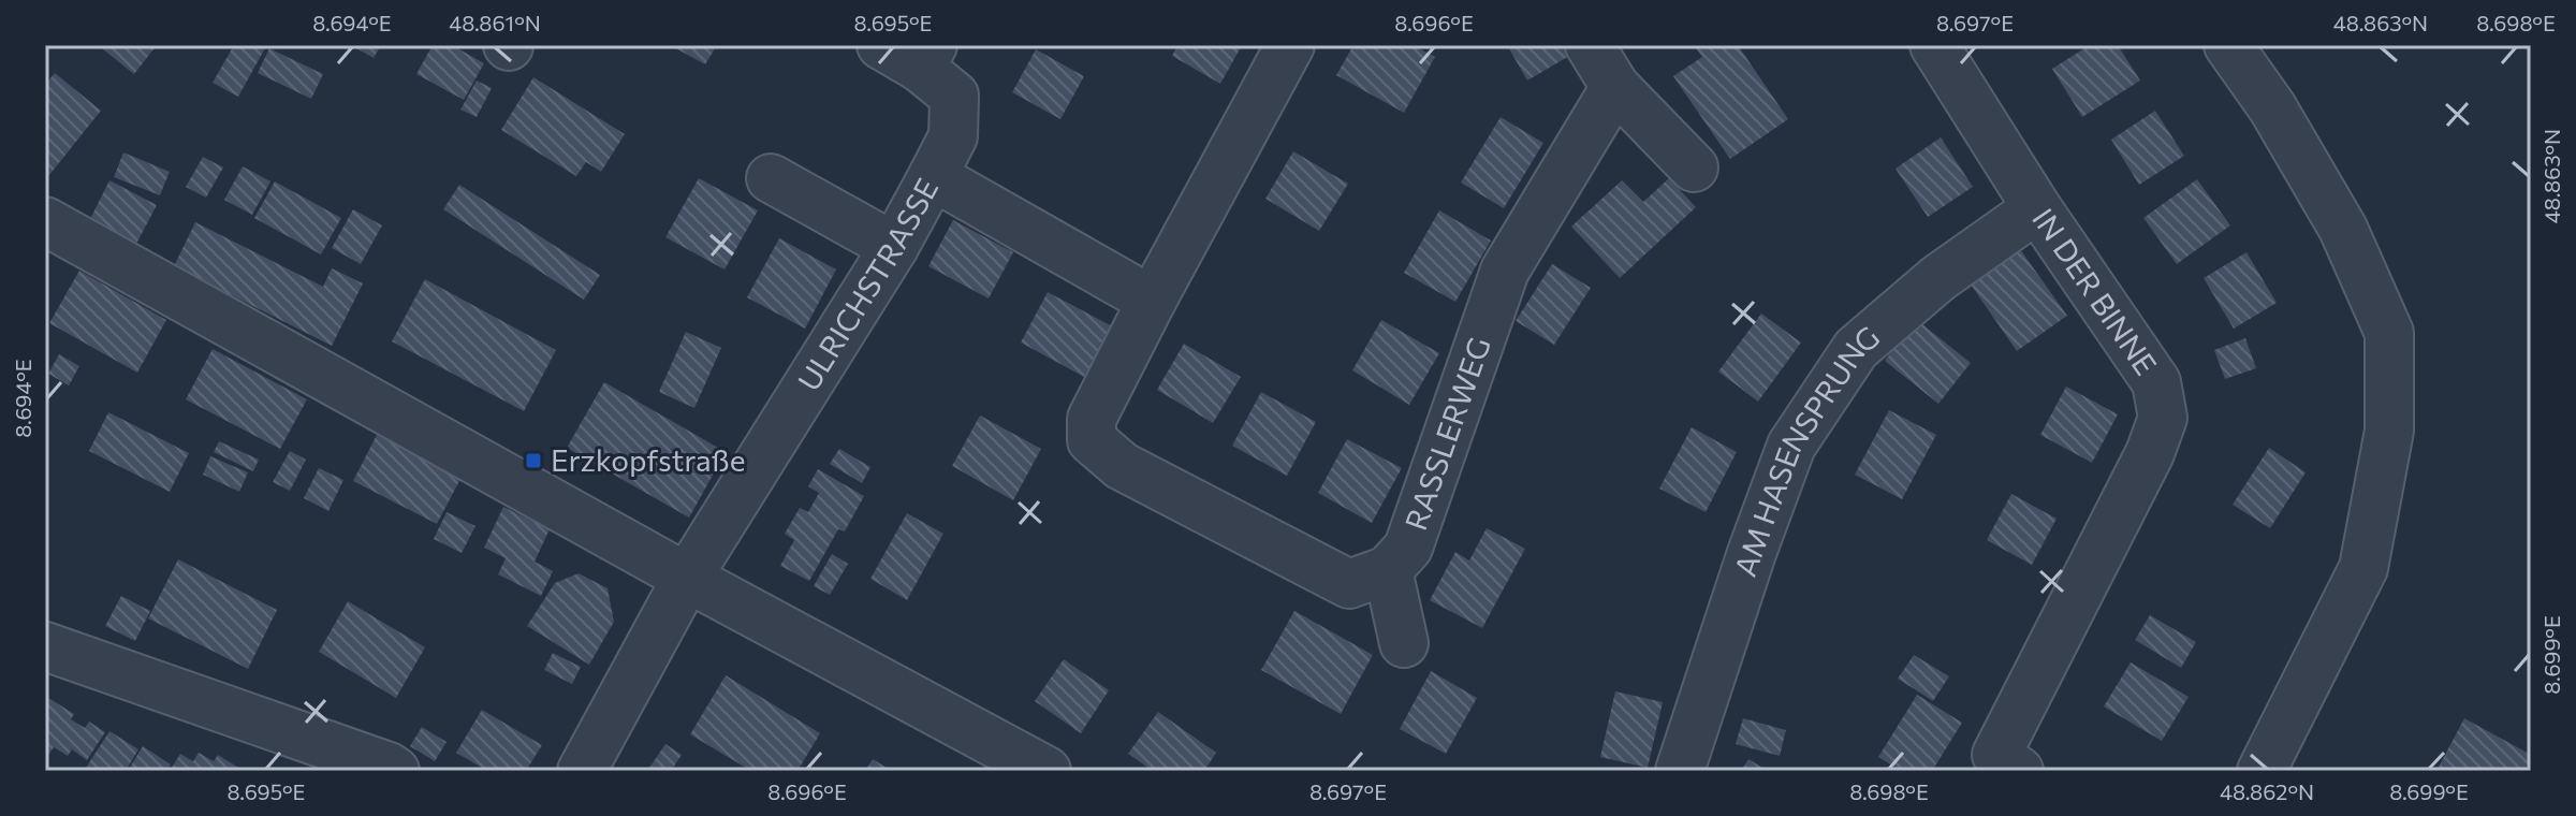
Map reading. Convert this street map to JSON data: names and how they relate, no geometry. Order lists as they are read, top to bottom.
{
  "streets": {
    "street": [
      "ULRICHSTRASSE",
      "IN DER BINNE",
      "RASSLERWEG",
      "AM HASENSPRUNG"
    ]
  },
  "crossings": [
    ["IN DER BINNE", "AM HASENSPRUNG"]
  ],
  "places": {
    "transit": ["Erzkopfstraße"]
  },
  "coordinates": [
    "8.694°E",
    "48.861°N",
    "8.695°E",
    "8.696°E",
    "8.697°E",
    "48.863°N",
    "8.698°E",
    "8.699°E",
    "48.862°N"
  ]
}
